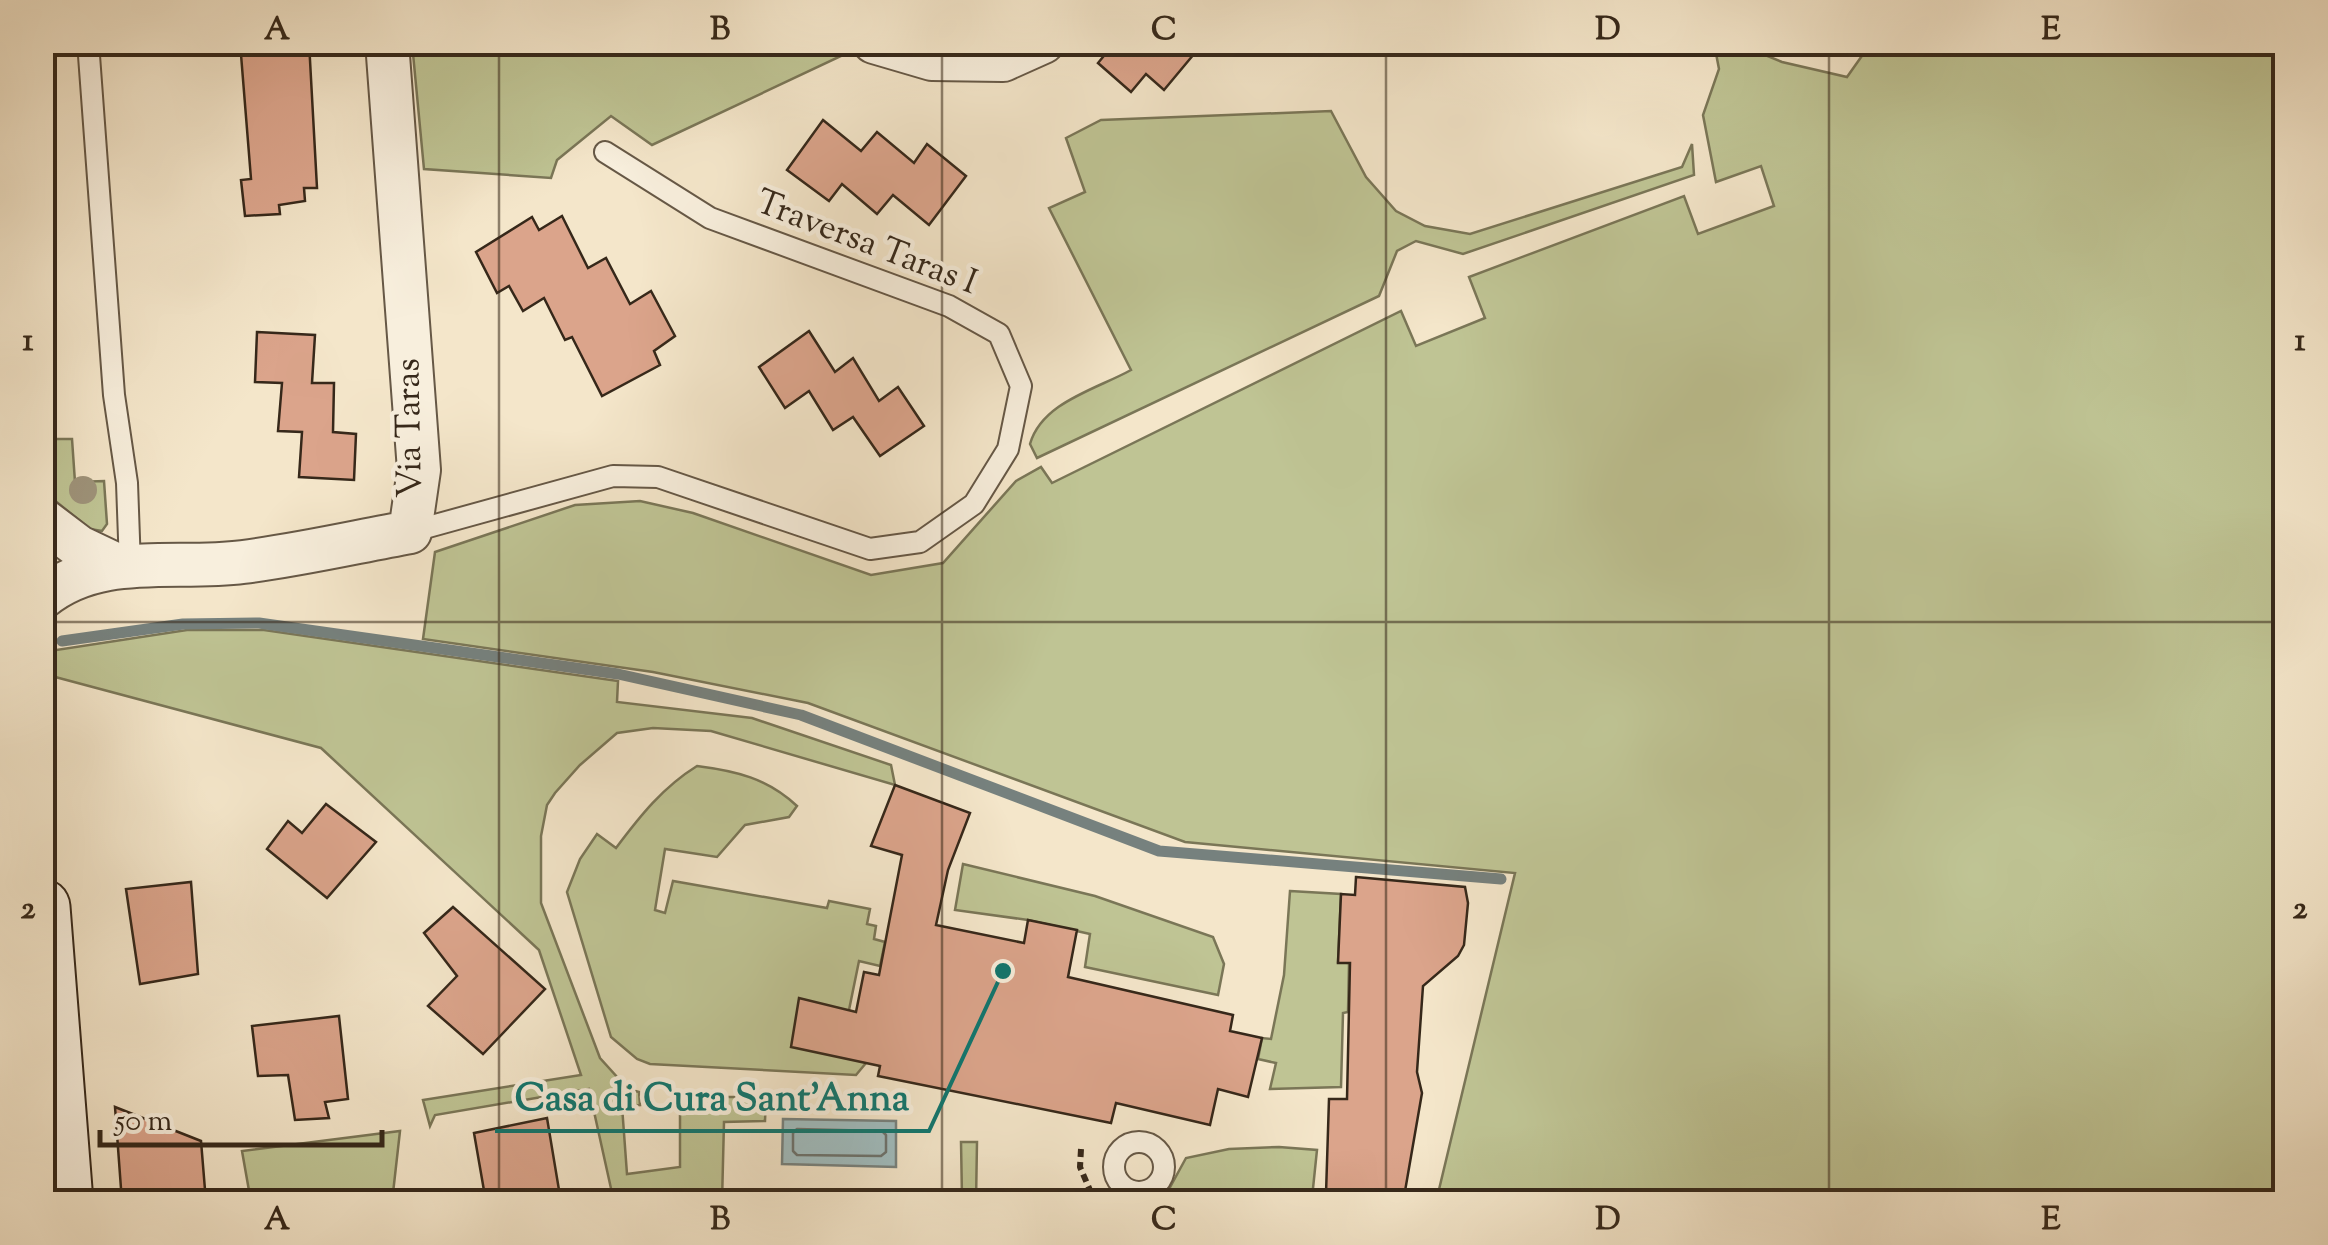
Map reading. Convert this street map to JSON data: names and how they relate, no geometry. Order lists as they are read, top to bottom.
{
  "streets": {
    "street": ["Via Taras"],
    "lane": ["Traversa Taras I"]
  },
  "crossings": [
    ["Traversa Taras I", "Via Taras"]
  ],
  "places": ["Casa di Cura Sant'Anna"],
  "scale_bar": "50 m",
  "grid": {
    "columns": [
      "A",
      "B",
      "C",
      "D",
      "E"
    ],
    "rows": ["1", "2"]
  }
}
